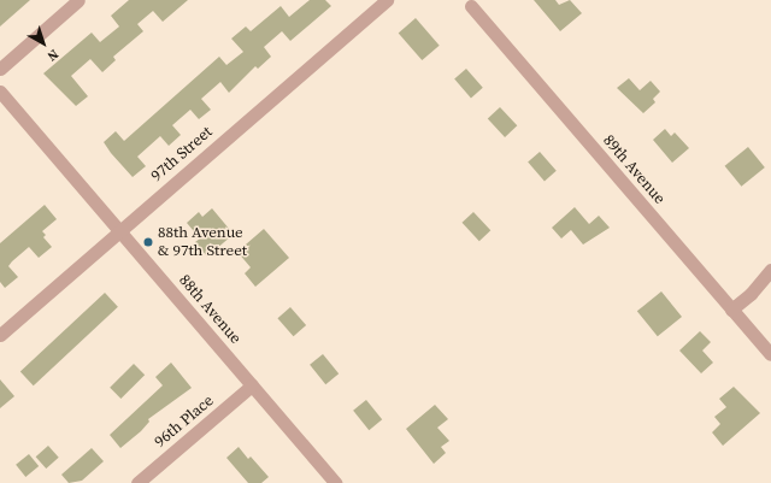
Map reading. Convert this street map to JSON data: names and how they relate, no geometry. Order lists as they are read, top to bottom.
{
  "streets": {
    "street": [
      "97th Street",
      "89th Avenue",
      "88th Avenue",
      "96th Place"
    ]
  },
  "crossings": [
    ["97th Street", "88th Avenue"],
    ["88th Avenue", "96th Place"]
  ],
  "places": ["88th Avenue & 97th Street"],
  "north": "bottom right"
}
